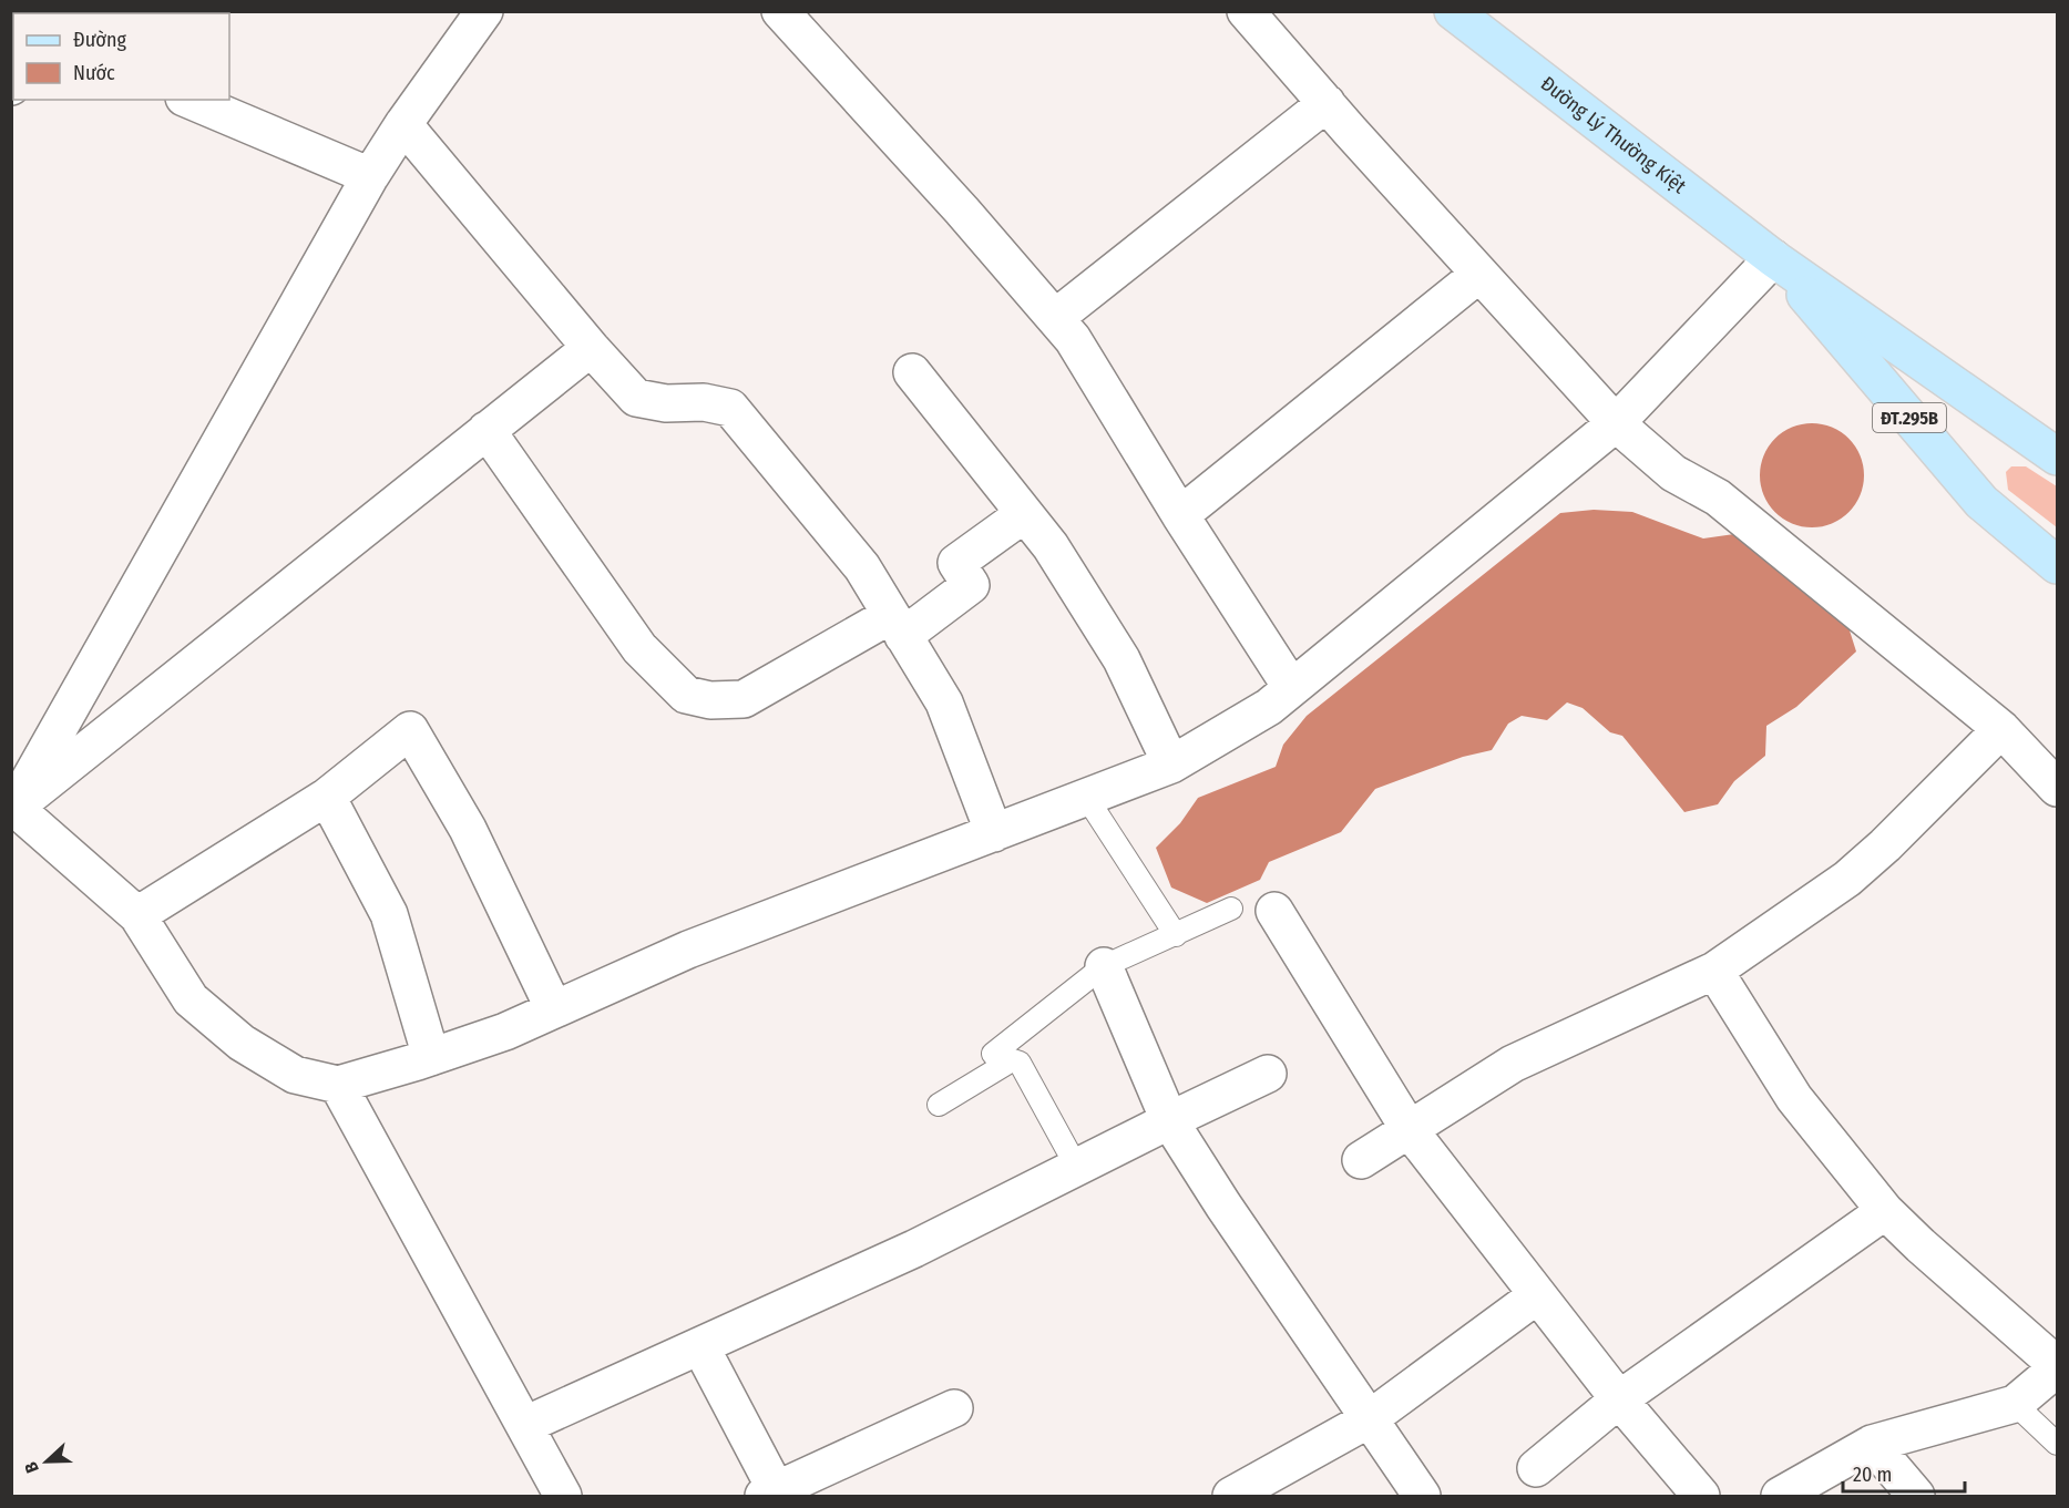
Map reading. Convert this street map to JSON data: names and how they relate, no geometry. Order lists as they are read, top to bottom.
{
  "streets": {
    "main road": ["Đường Lý Thường Kiệt", "ĐT.295B"]
  },
  "legend": ["Đường", "Nước"],
  "scale_bar": "20 m",
  "north": "left"
}
